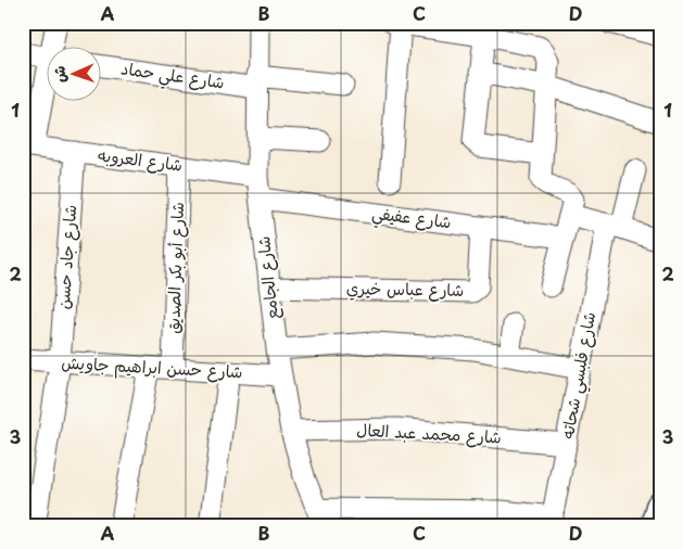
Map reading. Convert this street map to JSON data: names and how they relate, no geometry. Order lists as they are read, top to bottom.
{
  "streets": {
    "street": [
      "شارع علي حماد",
      "شارع العروبه",
      "شارع عفيفي",
      "شارع جاد حسن",
      "شارع أبو بكر الصديق",
      "شارع الجامع",
      "شارع عباس خيري",
      "شارع حسن ابراهيم جاويش",
      "شارع فلبسي شحاته",
      "شارع محمد عبد العال"
    ]
  },
  "crossings": [
    ["شارع علي حماد", "شارع الجامع"],
    ["شارع العروبه", "شارع جاد حسن"],
    ["شارع العروبه", "شارع أبو بكر الصديق"],
    ["شارع العروبه", "شارع الجامع"],
    ["شارع عفيفي", "شارع الجامع"],
    ["شارع عفيفي", "شارع عباس خيري"],
    ["شارع جاد حسن", "شارع حسن ابراهيم جاويش"],
    ["شارع أبو بكر الصديق", "شارع حسن ابراهيم جاويش"],
    ["شارع الجامع", "شارع عباس خيري"],
    ["شارع الجامع", "شارع حسن ابراهيم جاويش"],
    ["شارع الجامع", "شارع محمد عبد العال"],
    ["شارع فلبسي شحاته", "شارع محمد عبد العال"]
  ],
  "north": "left",
  "grid": {
    "columns": [
      "A",
      "B",
      "C",
      "D"
    ],
    "rows": ["1", "2", "3"]
  }
}
